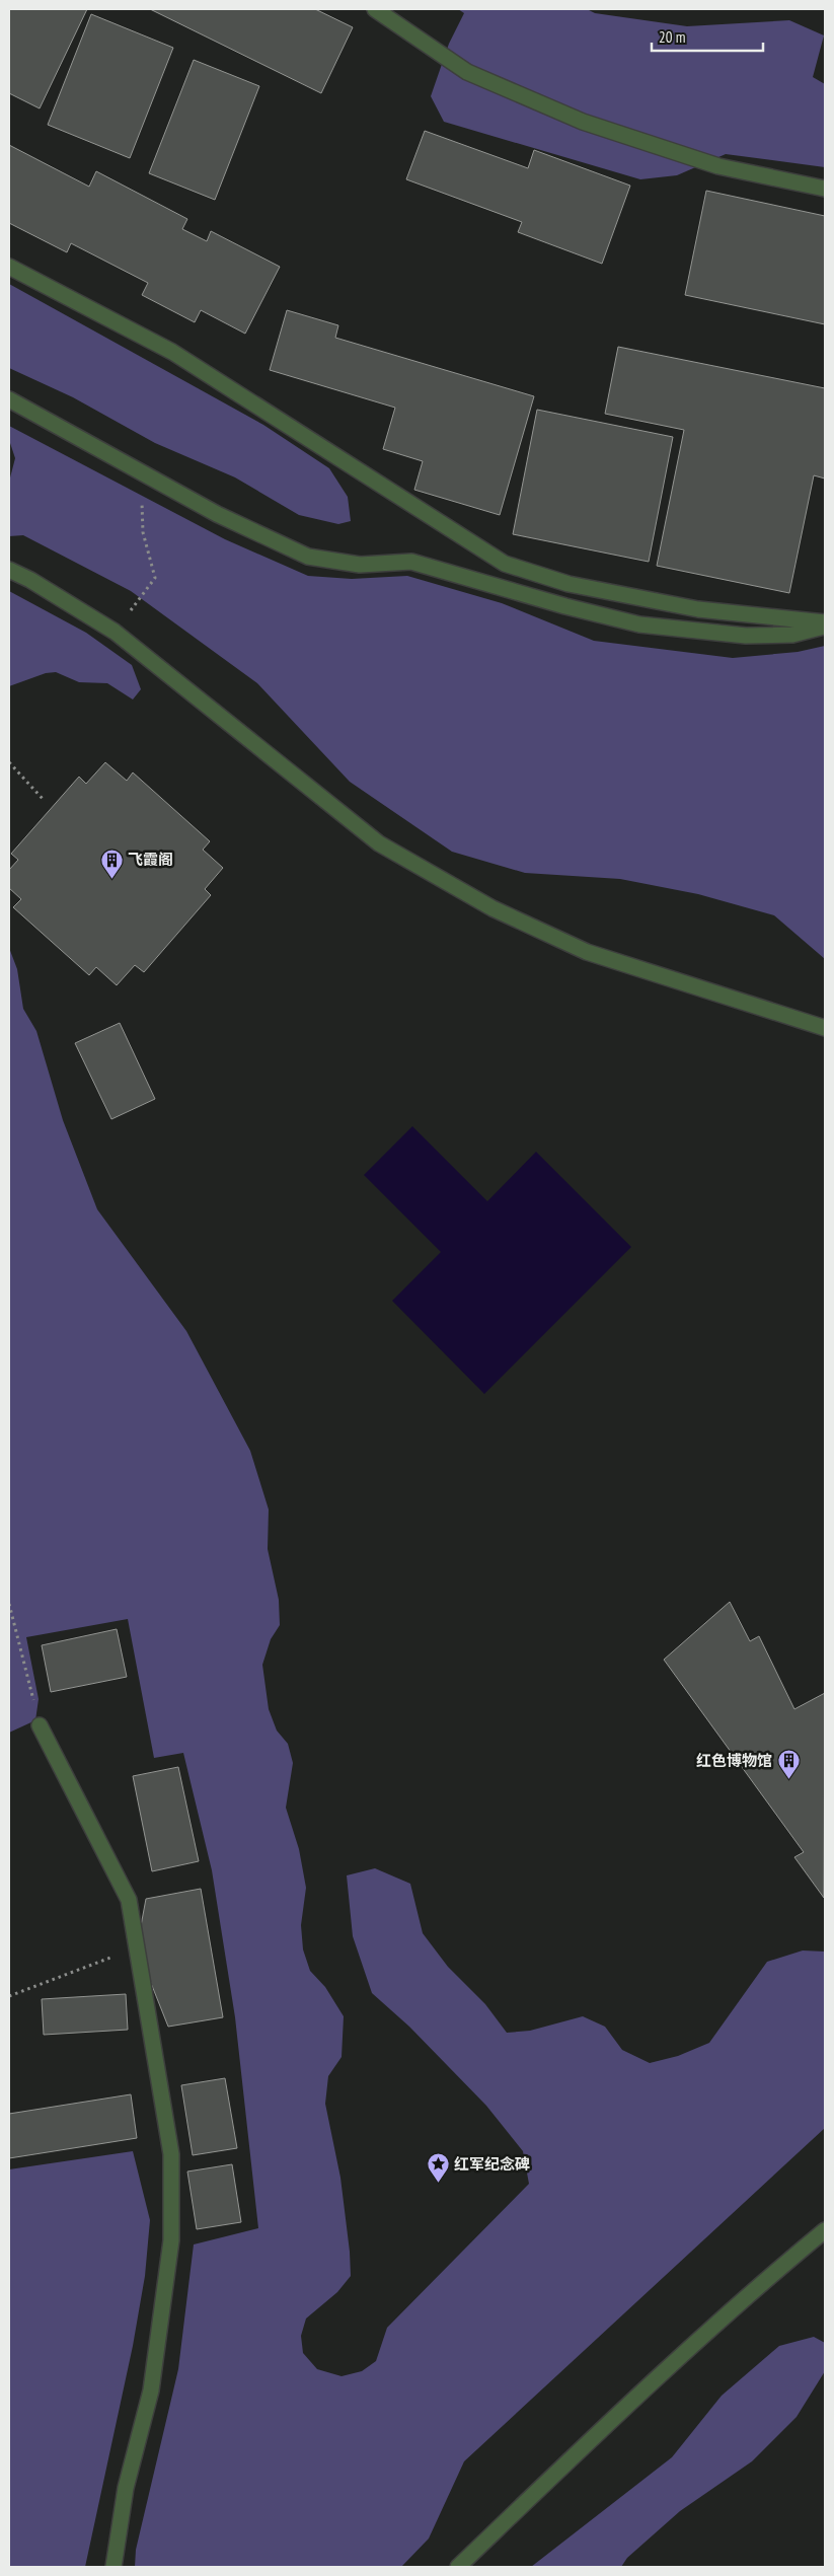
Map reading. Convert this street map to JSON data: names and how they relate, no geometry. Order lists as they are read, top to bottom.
{
  "places": {
    "building": ["飞霞阁", "红色博物馆"],
    "place": ["红军纪念碑"]
  },
  "scale_bar": "20 m"
}
